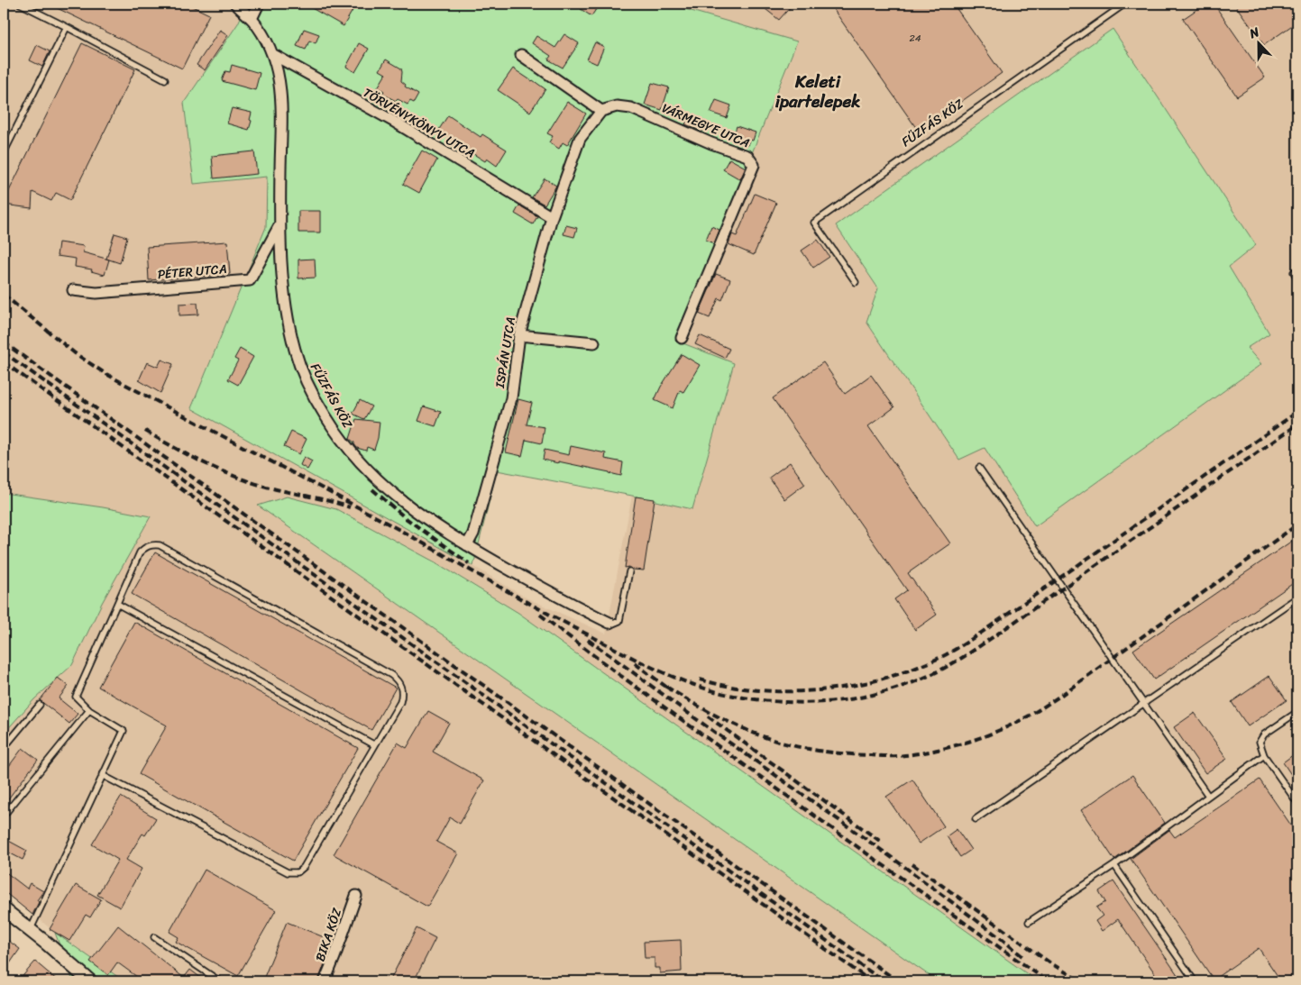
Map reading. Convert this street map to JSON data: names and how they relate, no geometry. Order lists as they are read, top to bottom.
{
  "streets": {
    "street": [
      "TÖRVÉNYKÖNYV UTCA",
      "FŰZFÁS KÖZ",
      "VÁRMEGYE UTCA",
      "PÉTER UTCA",
      "ISPÁN UTCA",
      "BIKA KÖZ"
    ]
  },
  "crossings": [
    ["TÖRVÉNYKÖNYV UTCA", "FŰZFÁS KÖZ"],
    ["TÖRVÉNYKÖNYV UTCA", "ISPÁN UTCA"],
    ["FŰZFÁS KÖZ", "PÉTER UTCA"],
    ["FŰZFÁS KÖZ", "ISPÁN UTCA"],
    ["VÁRMEGYE UTCA", "ISPÁN UTCA"]
  ],
  "districts": ["Keleti ipartelepek"],
  "house_numbers": ["24"],
  "north": "top"
}
